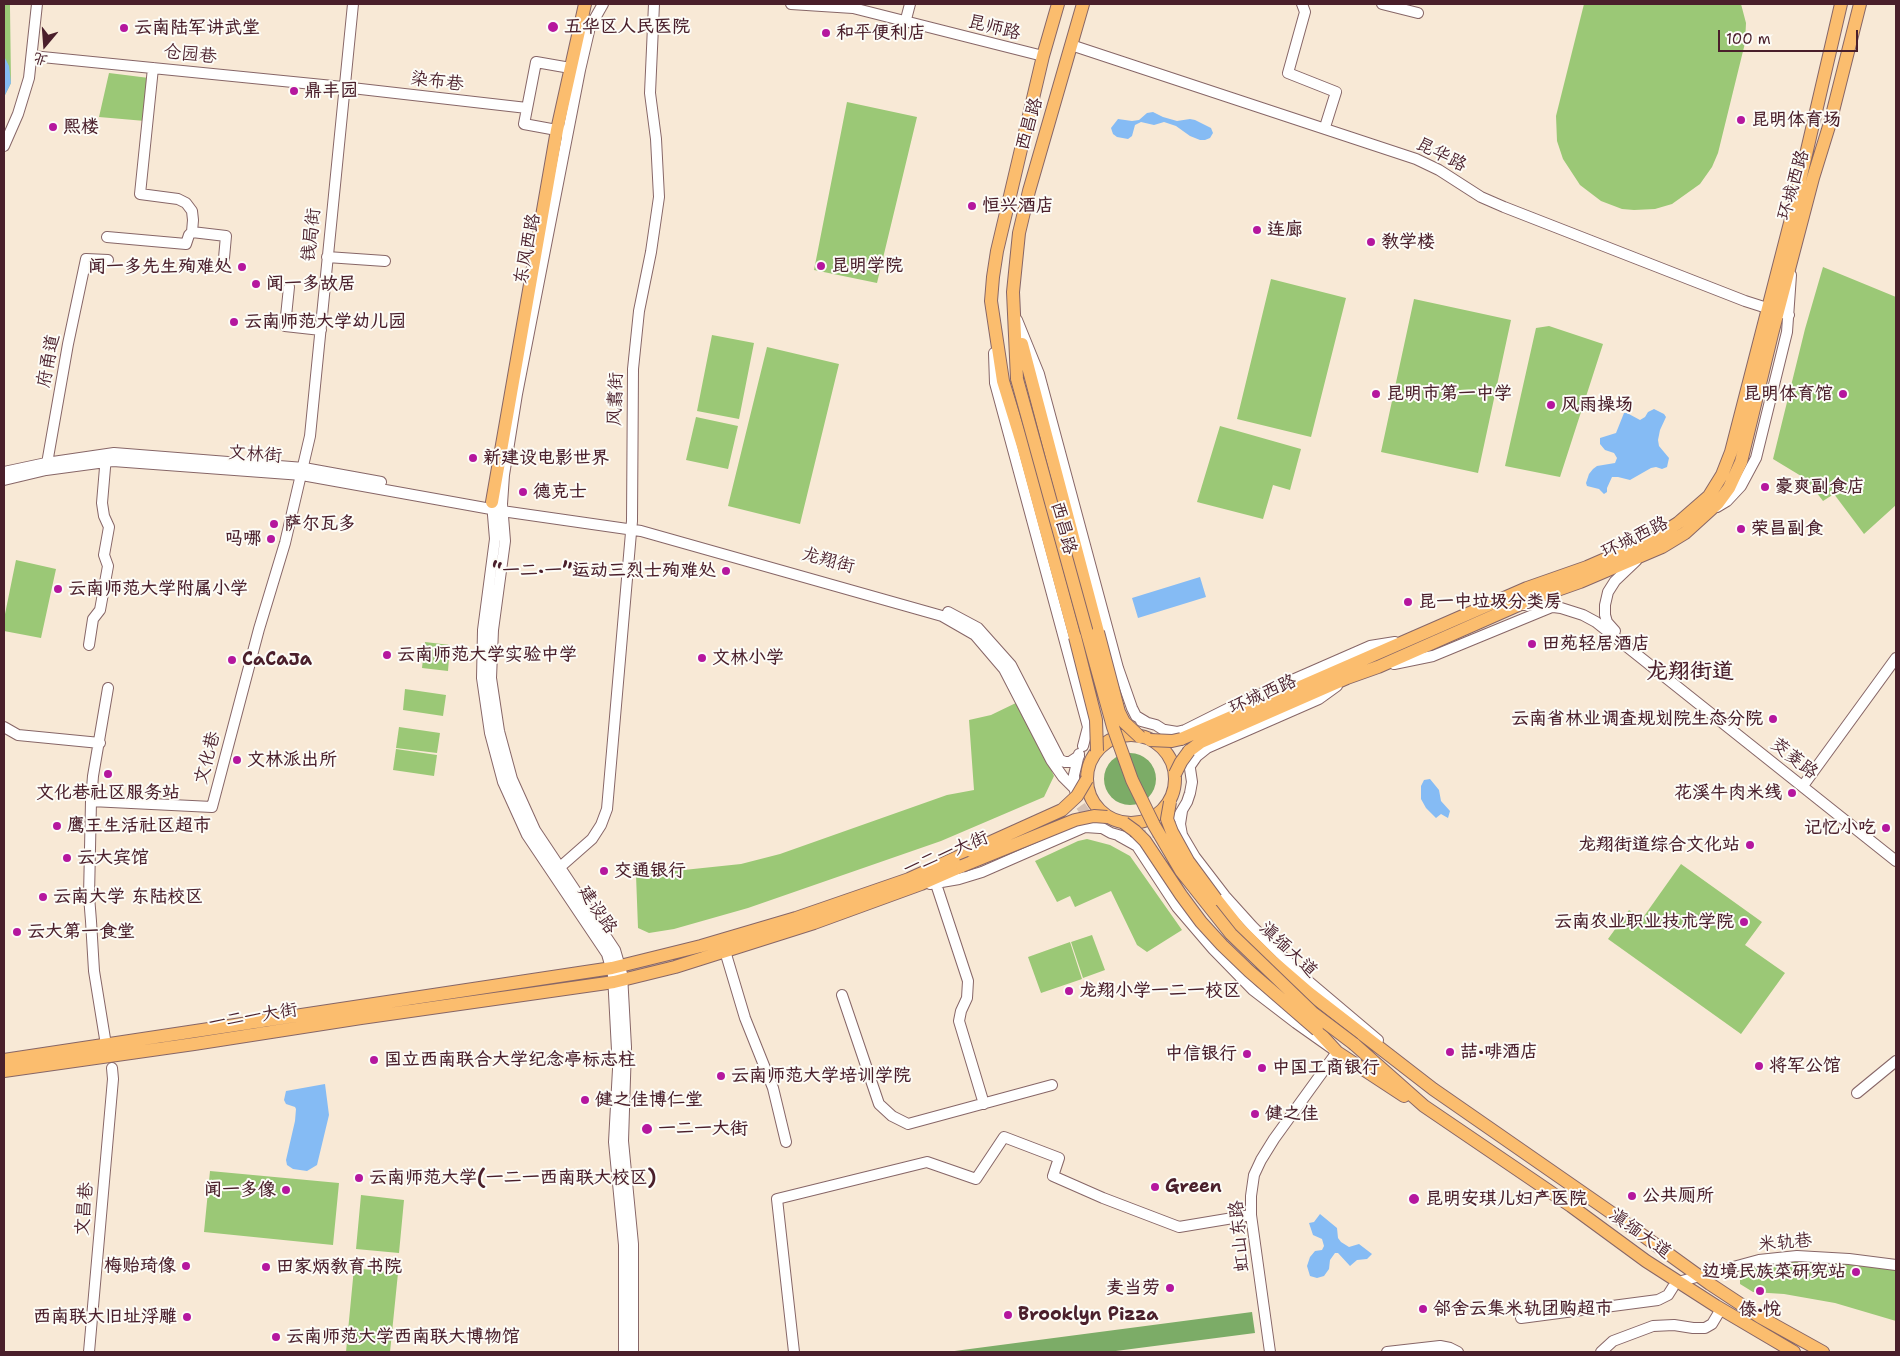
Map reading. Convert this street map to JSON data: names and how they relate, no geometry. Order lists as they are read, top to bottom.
{
  "streets": {
    "main road": [
      "西昌路",
      "环城西路",
      "东风西路",
      "一二一大街",
      "滇缅大道"
    ],
    "street": [
      "昆师路",
      "仓园巷",
      "染布巷",
      "昆华路",
      "钱局街",
      "府甬道",
      "风翥街",
      "文林街",
      "龙翔街",
      "文化巷",
      "茭菱路",
      "建设路",
      "文昌巷",
      "虹山东路",
      "米轨巷"
    ]
  },
  "crossings": [
    ["昆师路", "西昌路"],
    ["仓园巷", "染布巷"],
    ["仓园巷", "钱局街"],
    ["染布巷", "钱局街"],
    ["西昌路", "昆华路"],
    ["西昌路", "环城西路"],
    ["西昌路", "一二一大街"],
    ["西昌路", "滇缅大道"],
    ["昆华路", "环城西路"],
    ["环城西路", "茭菱路"],
    ["环城西路", "一二一大街"],
    ["环城西路", "滇缅大道"],
    ["钱局街", "文林街"],
    ["钱局街", "文化巷"],
    ["东风西路", "文林街"],
    ["东风西路", "龙翔街"],
    ["东风西路", "建设路"],
    ["府甬道", "文林街"],
    ["风翥街", "龙翔街"],
    ["风翥街", "建设路"],
    ["文林街", "龙翔街"],
    ["文林街", "文化巷"],
    ["文林街", "建设路"],
    ["龙翔街", "建设路"],
    ["一二一大街", "建设路"],
    ["一二一大街", "滇缅大道"],
    ["一二一大街", "文昌巷"],
    ["滇缅大道", "米轨巷"]
  ],
  "districts": ["龙翔街道"],
  "places": [
    "五华区人民医院",
    "云南陆军讲武堂",
    "和平便利店",
    "鼎丰园",
    "昆明体育场",
    "熙楼",
    "恒兴酒店",
    "连廊",
    "教学楼",
    "昆明学院",
    "闻一多先生殉难处",
    "闻一多故居",
    "云南师范大学幼儿园",
    "昆明市第一中学",
    "昆明体育馆",
    "风雨操场",
    "新建设电影世界",
    "豪爽副食店",
    "德克士",
    "萨尔瓦多",
    "荣昌副食",
    "吗哪",
    "“一二·一”运动三烈士殉难处",
    "云南师范大学附属小学",
    "昆一中垃圾分类房",
    "田苑轻居酒店",
    "云南师范大学实验中学",
    "文林小学",
    "CaCaJa",
    "云南省林业调查规划院生态分院",
    "文林派出所",
    "文化巷社区服务站",
    "花溪牛肉米线",
    "鹰王生活社区超市",
    "记忆小吃",
    "龙翔街道综合文化站",
    "云大宾馆",
    "交通银行",
    "云南大学 东陆校区",
    "云南农业职业技术学院",
    "云大第一食堂",
    "龙翔小学一二一校区",
    "喆·啡酒店",
    "中信银行",
    "国立西南联合大学纪念亭标志柱",
    "将军公馆",
    "中国工商银行",
    "云南师范大学培训学院",
    "健之佳博仁堂",
    "健之佳",
    "一二一大街",
    "云南师范大学(一二一西南联大校区)",
    "Green",
    "闻一多像",
    "公共厕所",
    "昆明安琪儿妇产医院",
    "梅贻琦像",
    "田家炳教育书院",
    "边境民族菜研究站",
    "麦当劳",
    "傣·悦",
    "邻舍云集米轨团购超市",
    "Brooklyn Pizza",
    "西南联大旧址浮雕",
    "云南师范大学西南联大博物馆"
  ],
  "scale_bar": "100 m",
  "north": "bottom"
}
